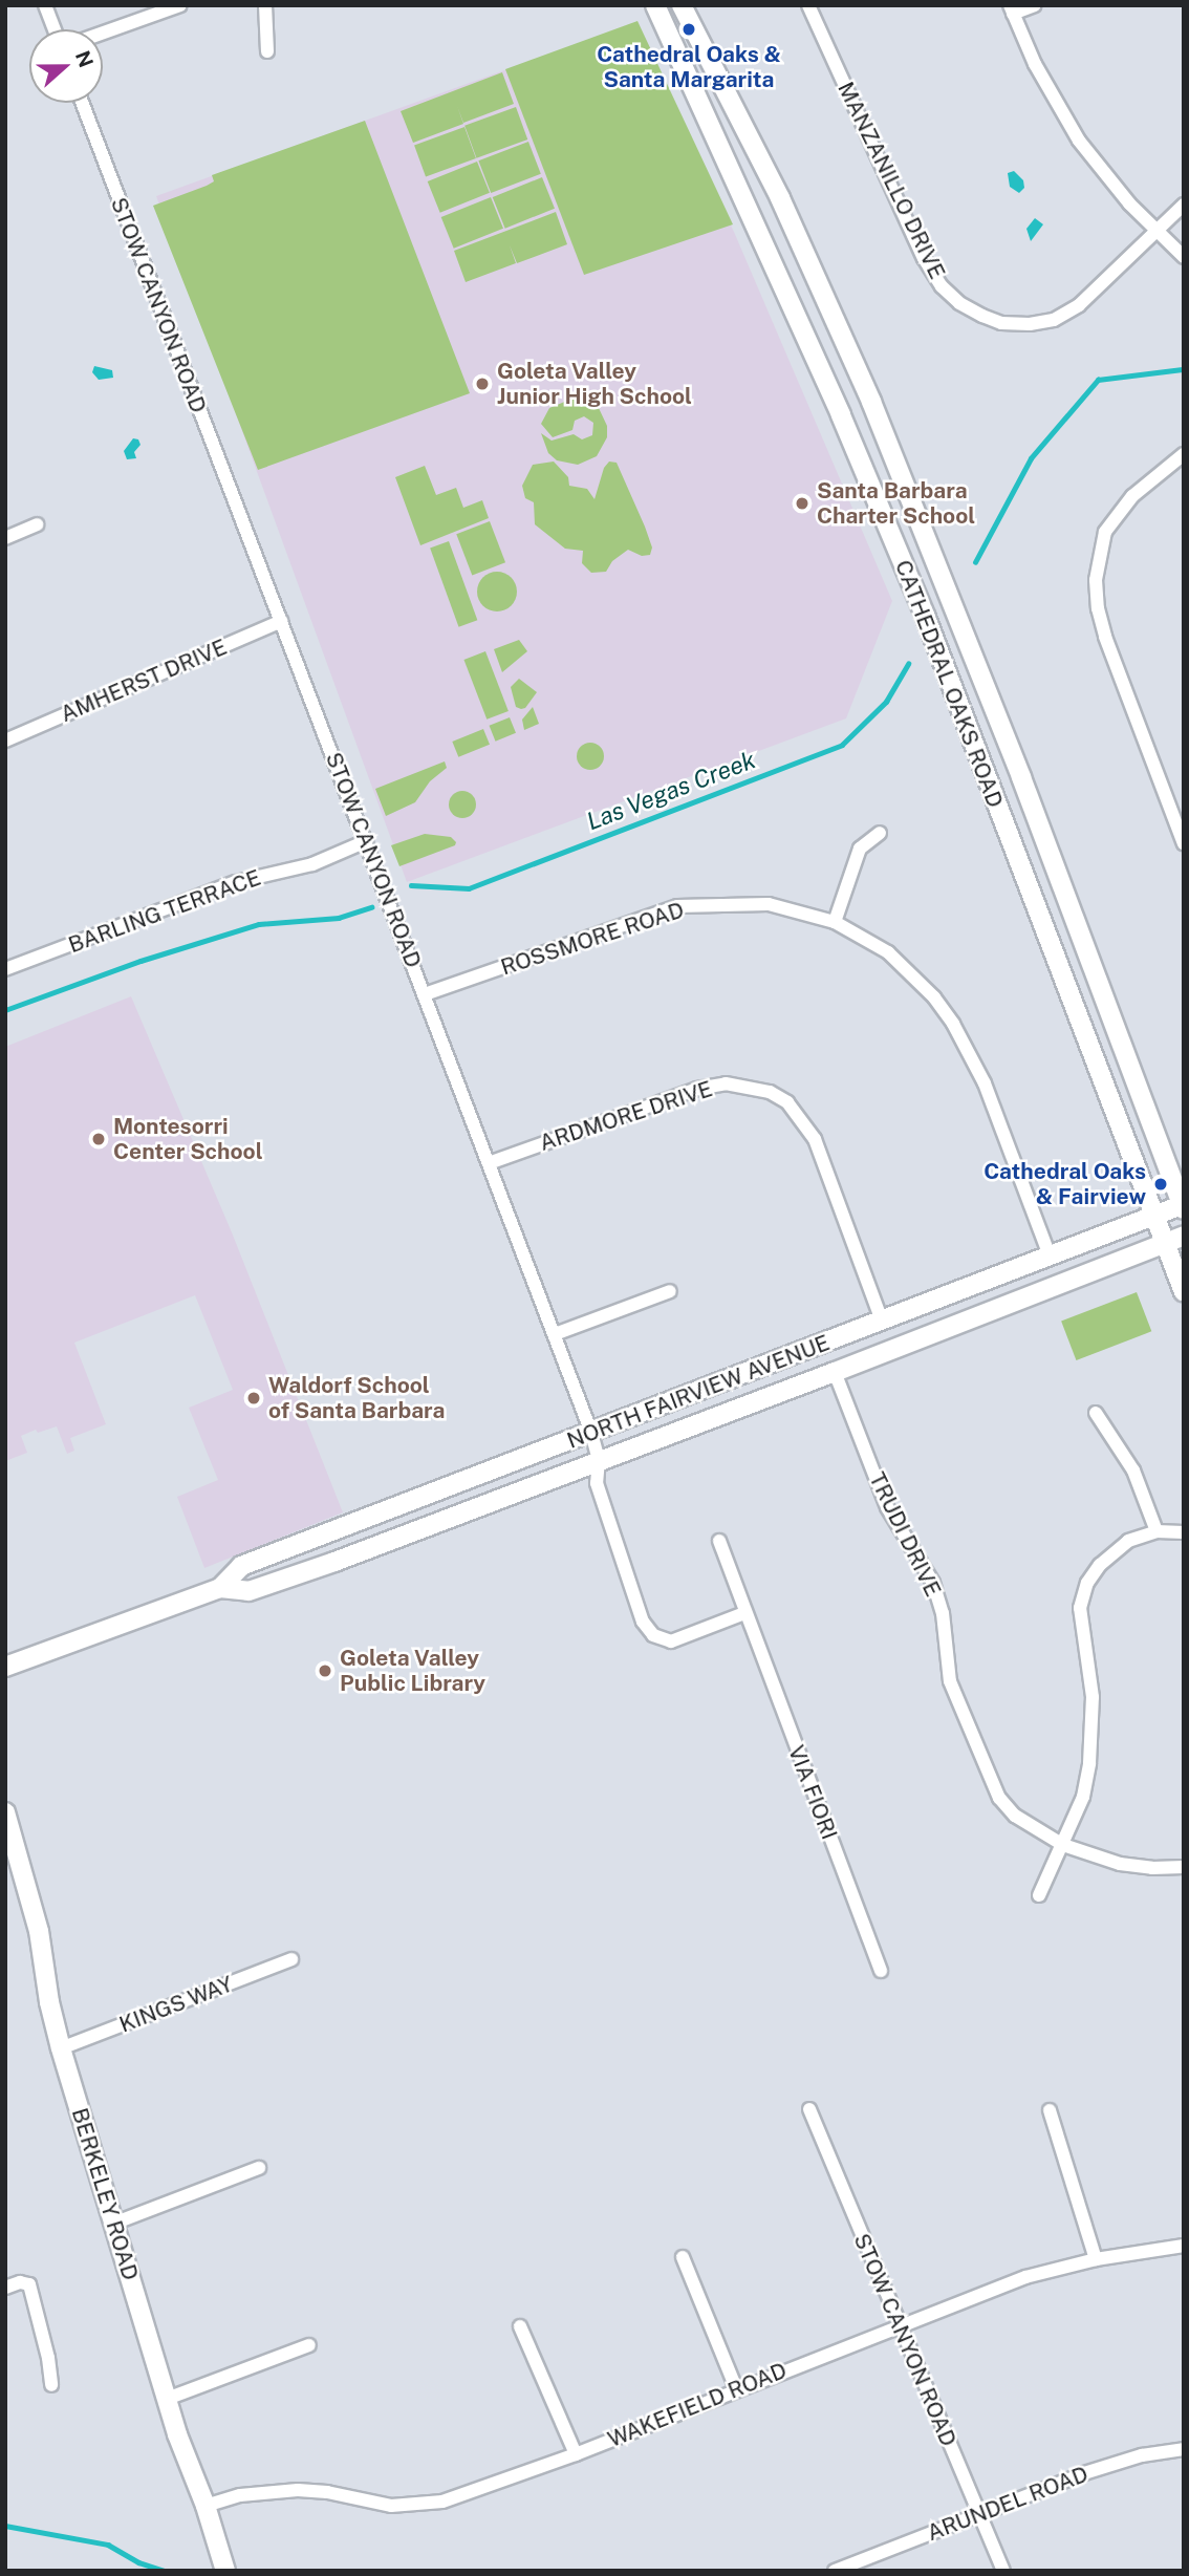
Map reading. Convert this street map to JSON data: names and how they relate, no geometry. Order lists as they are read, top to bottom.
{
  "streets": {
    "main road": ["CATHEDRAL OAKS ROAD", "NORTH FAIRVIEW AVENUE", "BERKELEY ROAD"],
    "street": [
      "MANZANILLO DRIVE",
      "STOW CANYON ROAD",
      "AMHERST DRIVE",
      "BARLING TERRACE",
      "ROSSMORE ROAD",
      "ARDMORE DRIVE",
      "TRUDI DRIVE",
      "VIA FIORI",
      "KINGS WAY",
      "WAKEFIELD ROAD",
      "ARUNDEL ROAD"
    ]
  },
  "crossings": [
    ["STOW CANYON ROAD", "AMHERST DRIVE"],
    ["STOW CANYON ROAD", "BARLING TERRACE"],
    ["STOW CANYON ROAD", "ROSSMORE ROAD"],
    ["STOW CANYON ROAD", "ARDMORE DRIVE"],
    ["STOW CANYON ROAD", "NORTH FAIRVIEW AVENUE"],
    ["STOW CANYON ROAD", "VIA FIORI"],
    ["STOW CANYON ROAD", "WAKEFIELD ROAD"],
    ["STOW CANYON ROAD", "ARUNDEL ROAD"],
    ["CATHEDRAL OAKS ROAD", "NORTH FAIRVIEW AVENUE"],
    ["ROSSMORE ROAD", "NORTH FAIRVIEW AVENUE"],
    ["ARDMORE DRIVE", "NORTH FAIRVIEW AVENUE"],
    ["NORTH FAIRVIEW AVENUE", "TRUDI DRIVE"],
    ["KINGS WAY", "BERKELEY ROAD"],
    ["BERKELEY ROAD", "WAKEFIELD ROAD"]
  ],
  "water": ["Las Vegas Creek"],
  "places": [
    "Cathedral Oaks & Santa Margarita",
    "Goleta Valley Junior High School",
    "Santa Barbara Charter School",
    "Montesorri Center School",
    "Cathedral Oaks & Fairview",
    "Waldorf School of Santa Barbara",
    "Goleta Valley Public Library"
  ],
  "north": "right"
}
